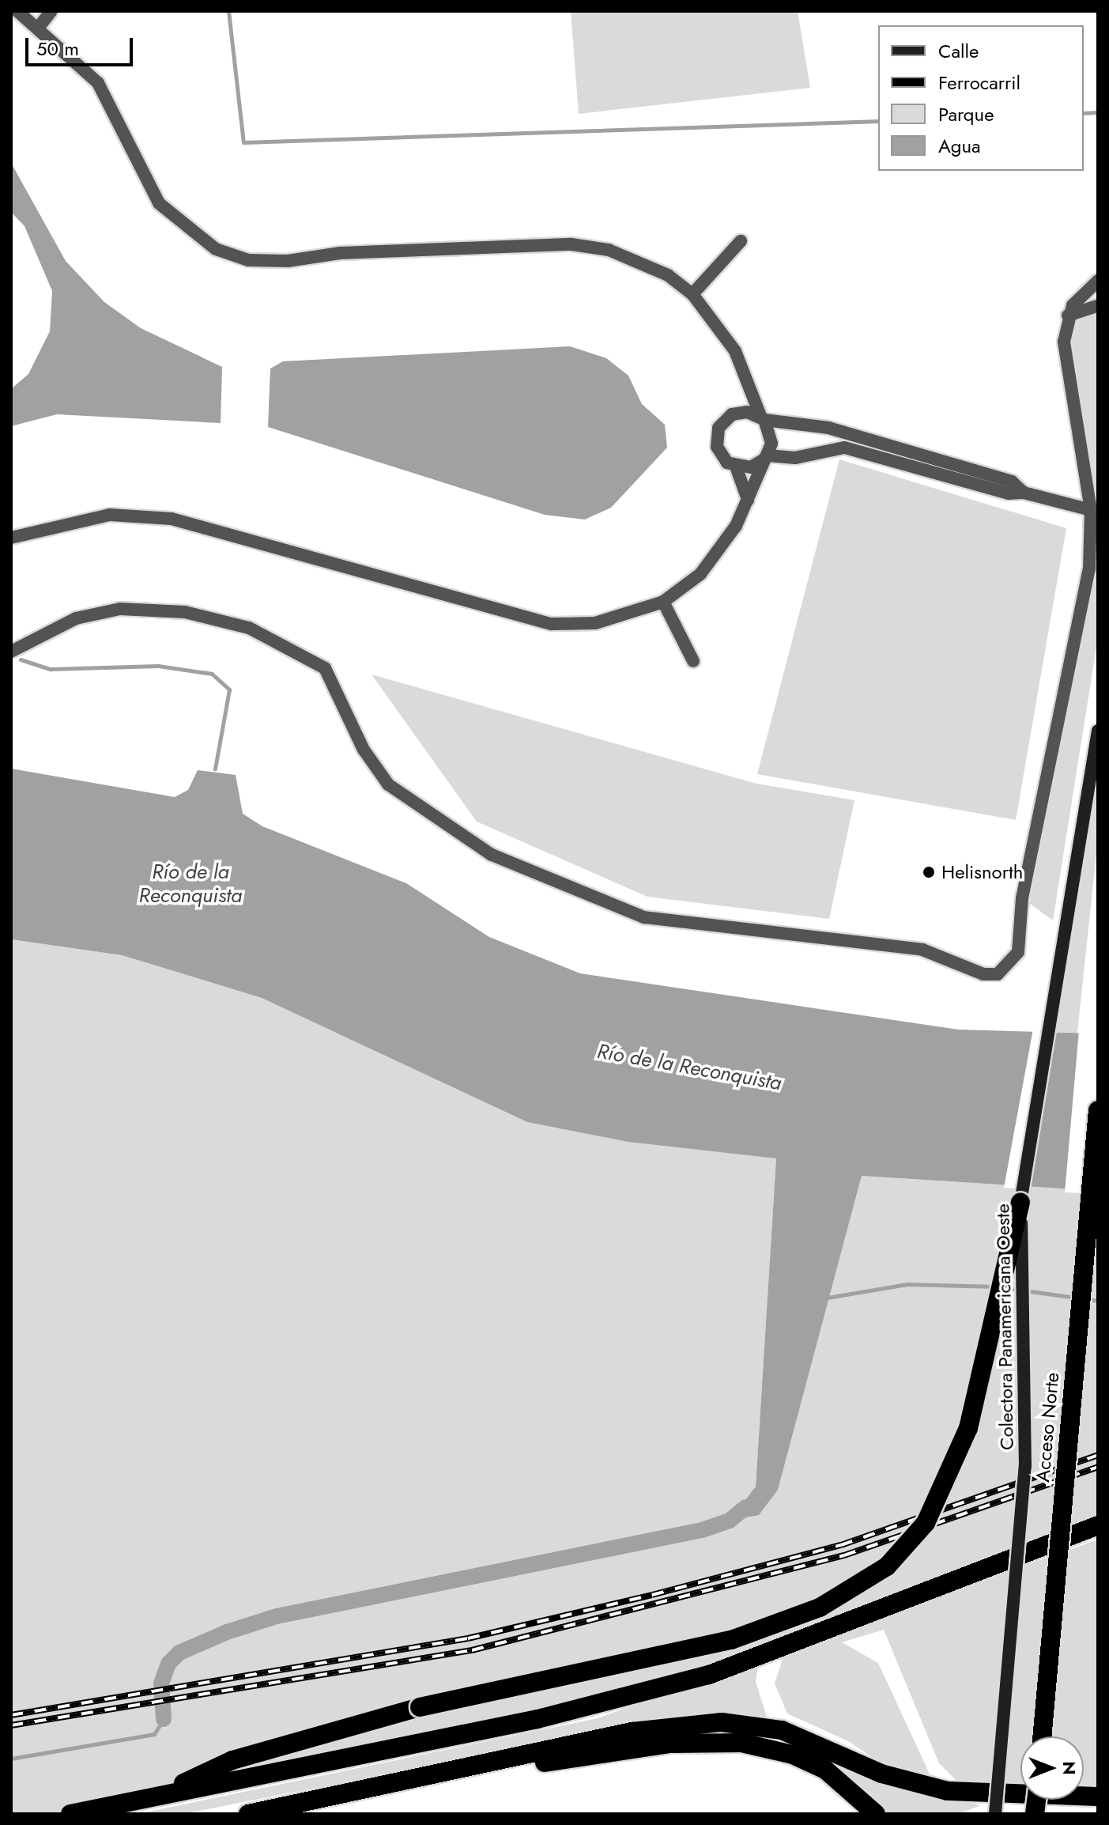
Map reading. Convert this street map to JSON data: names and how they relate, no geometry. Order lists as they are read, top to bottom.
{
  "streets": {
    "highway": ["Acceso Norte"],
    "main road": ["Colectora Panamericana Oeste"]
  },
  "water": ["Río de la Reconquista"],
  "places": ["Helisnorth"],
  "legend": [
    "Calle",
    "Ferrocarril",
    "Parque",
    "Agua"
  ],
  "scale_bar": "50 m",
  "north": "right"
}
